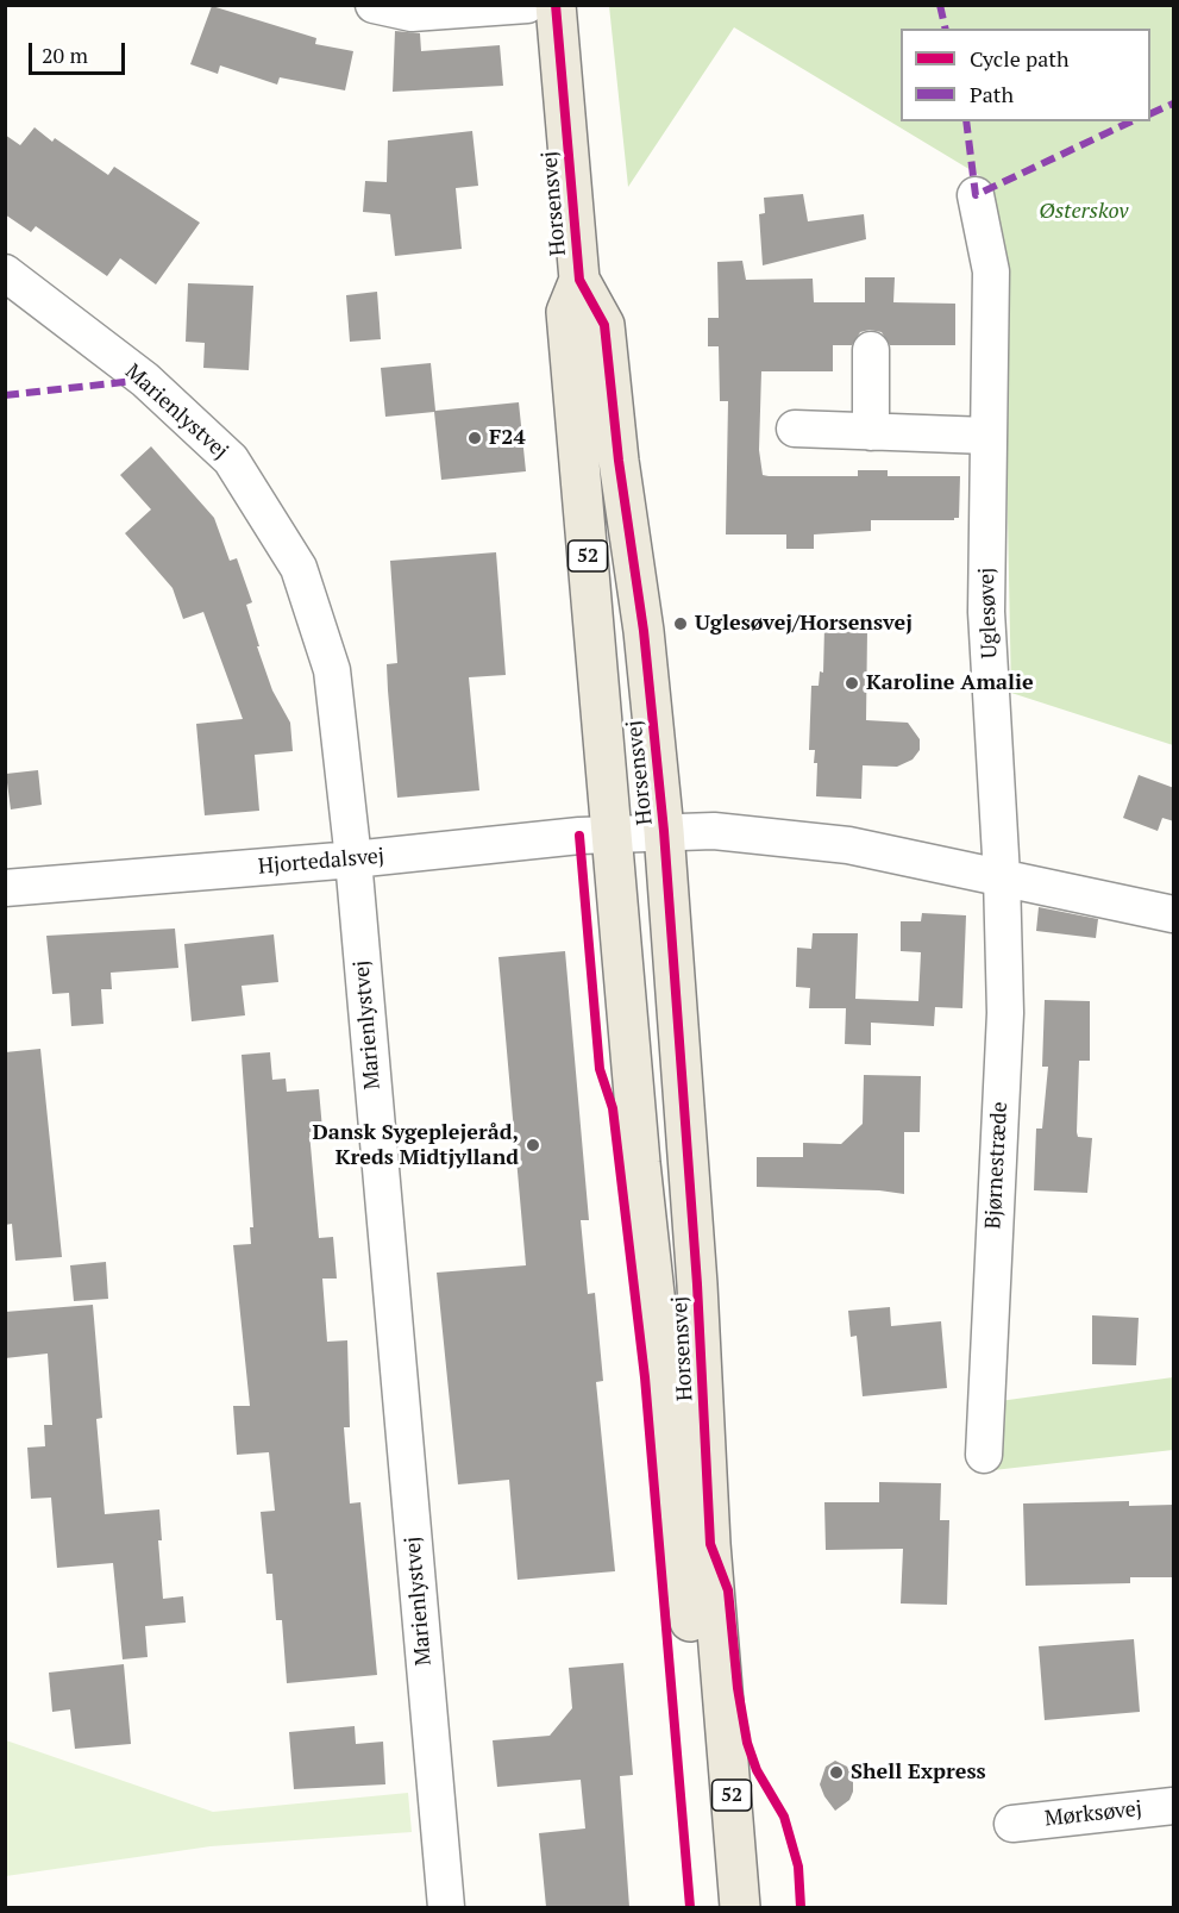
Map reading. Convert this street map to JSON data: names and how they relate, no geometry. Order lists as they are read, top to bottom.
{
  "streets": {
    "main road": ["Horsensvej", "52"],
    "street": [
      "Marienlystvej",
      "Uglesøvej",
      "Hjortedalsvej",
      "Bjørnestræde",
      "Mørksøvej"
    ]
  },
  "crossings": [
    ["Horsensvej", "Hjortedalsvej"],
    ["Marienlystvej", "Hjortedalsvej"],
    ["Uglesøvej", "Bjørnestræde"]
  ],
  "parks": ["Østerskov"],
  "places": [
    "F24",
    "Uglesøvej/Horsensvej",
    "Karoline Amalie",
    "Dansk Sygeplejeråd, Kreds Midtjylland",
    "Shell Express"
  ],
  "legend": ["Cycle path", "Path"],
  "scale_bar": "20 m"
}
